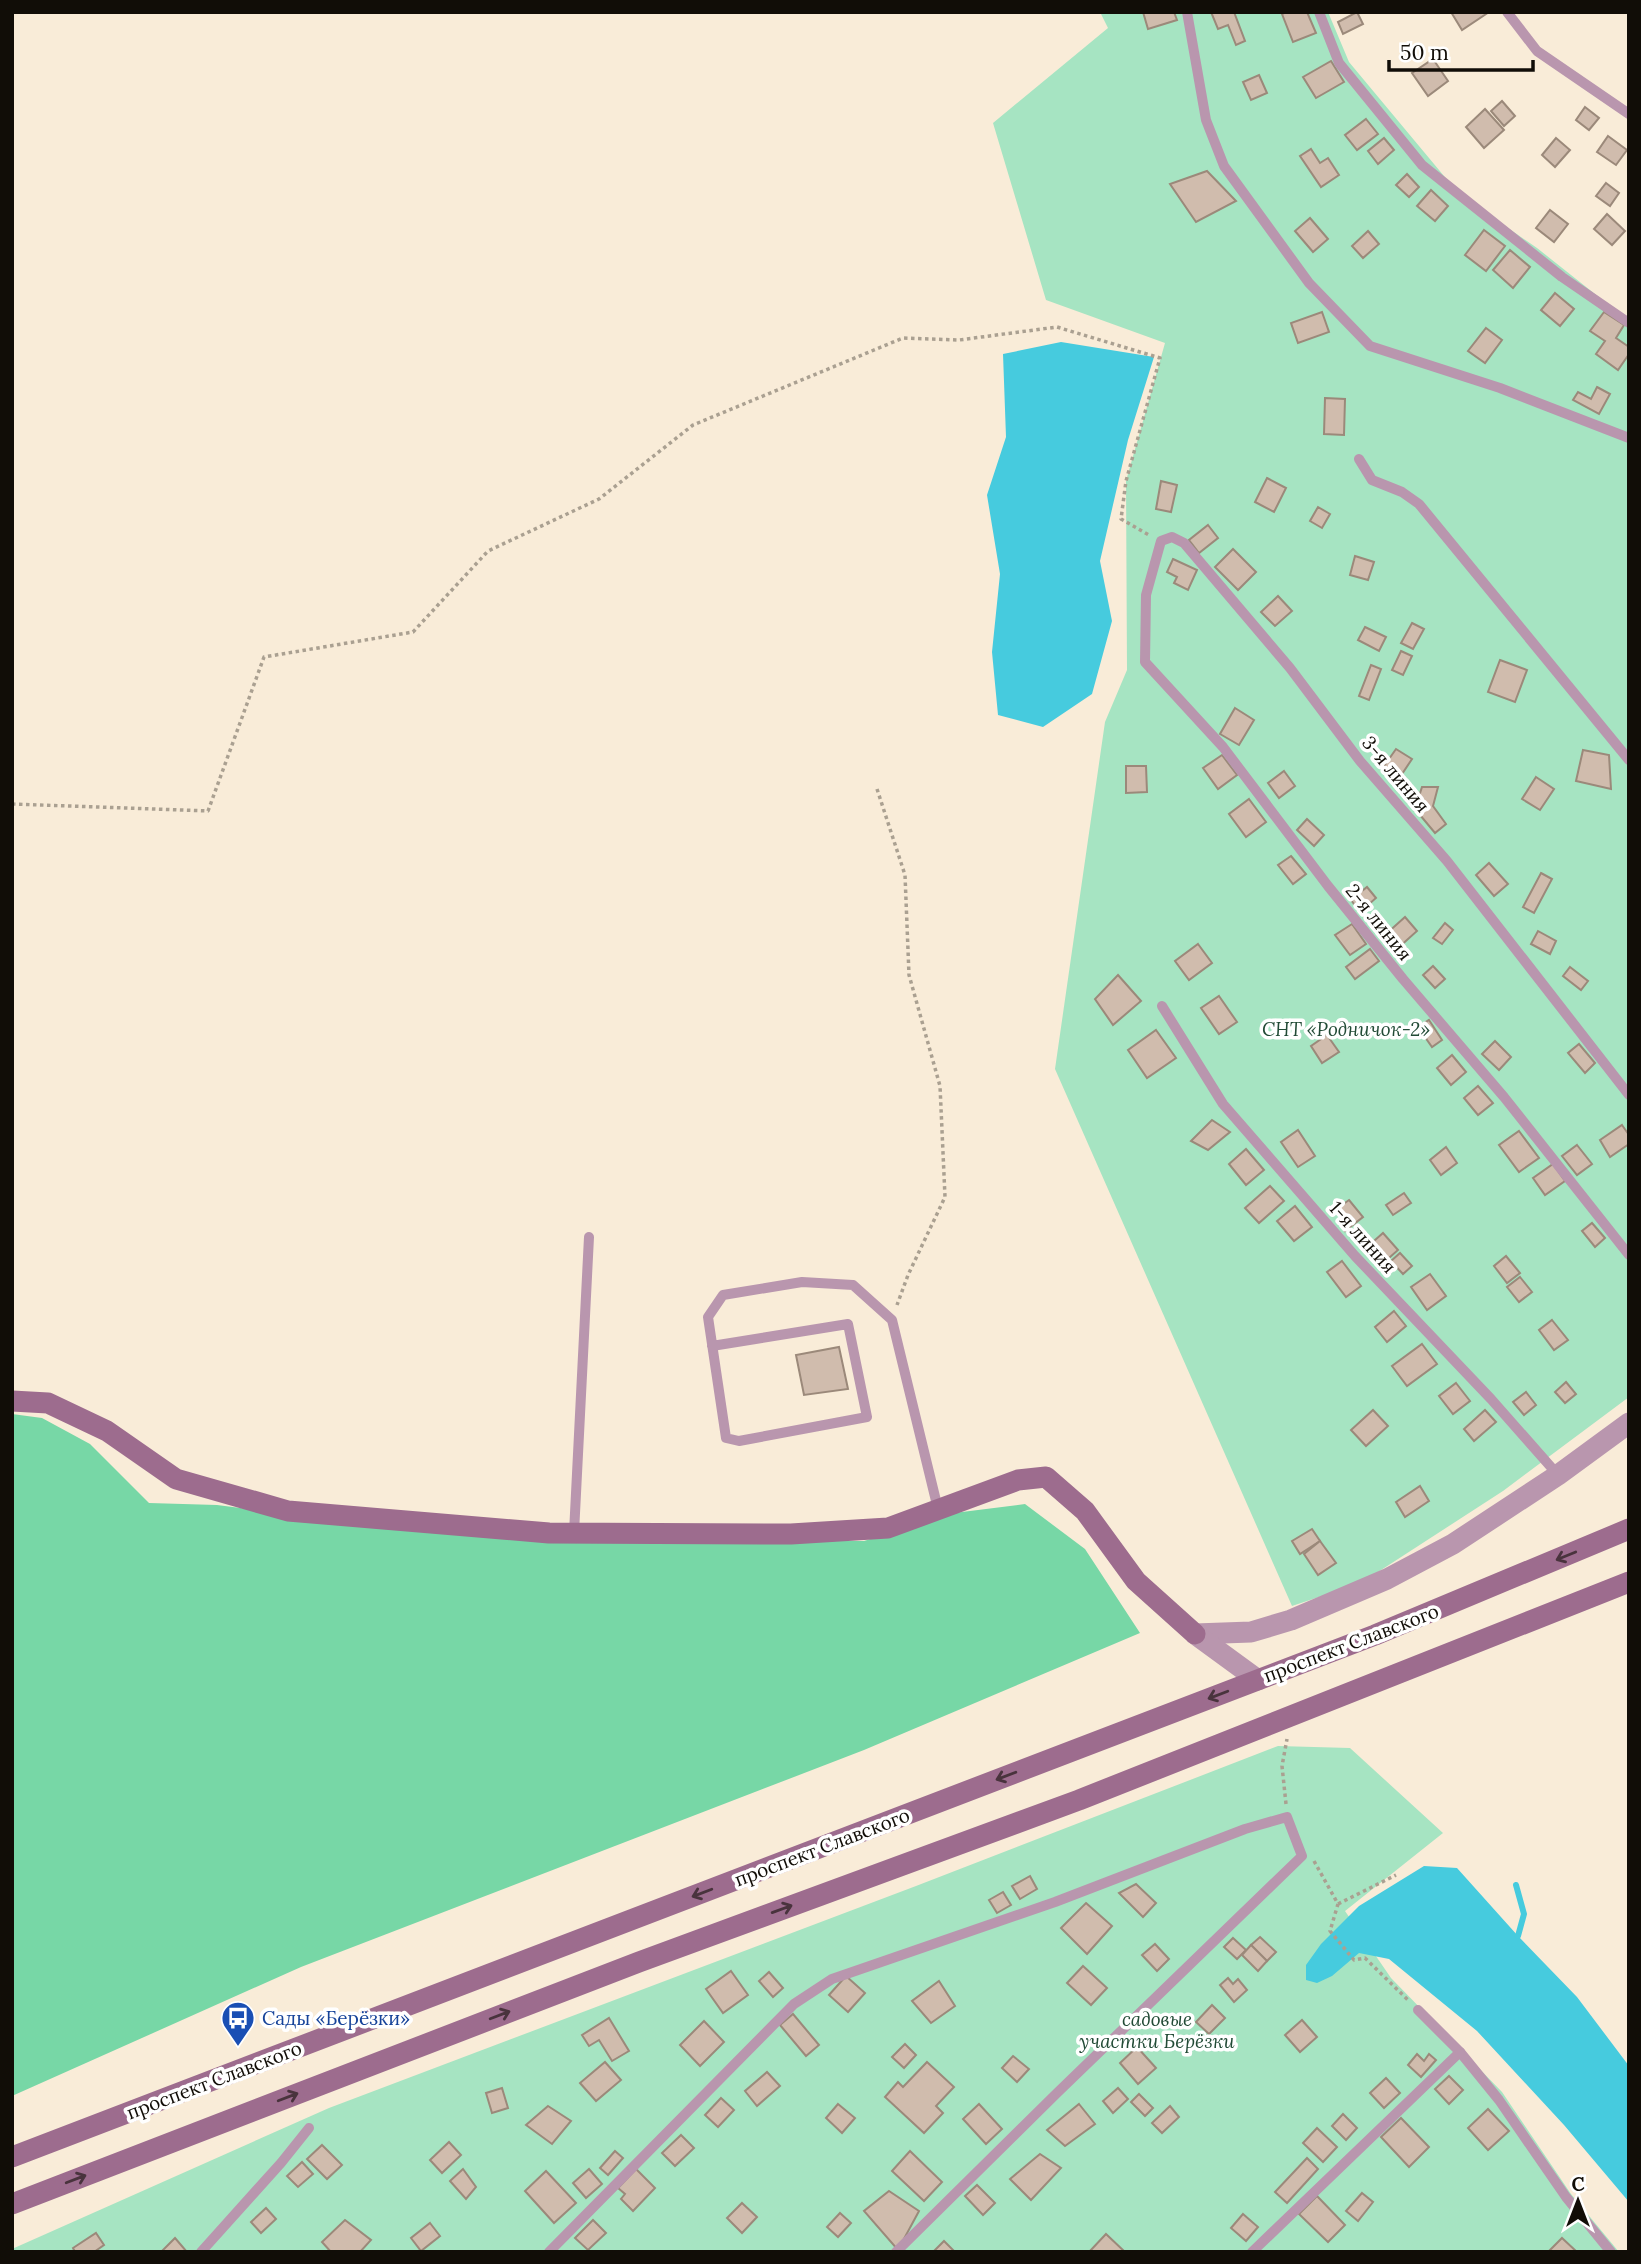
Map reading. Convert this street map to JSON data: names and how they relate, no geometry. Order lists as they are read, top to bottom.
{
  "streets": {
    "main road": ["проспект Славского"],
    "lane": ["3-я линия", "2-я линия", "1-я линия"]
  },
  "crossings": [
    ["3-я линия", "2-я линия"]
  ],
  "parks": ["СНТ «Родничок-2»", "садовые участки Берёзки"],
  "places": {
    "bus stop": ["Сады «Берёзки»"]
  },
  "scale_bar": "50 m",
  "north": "top"
}
